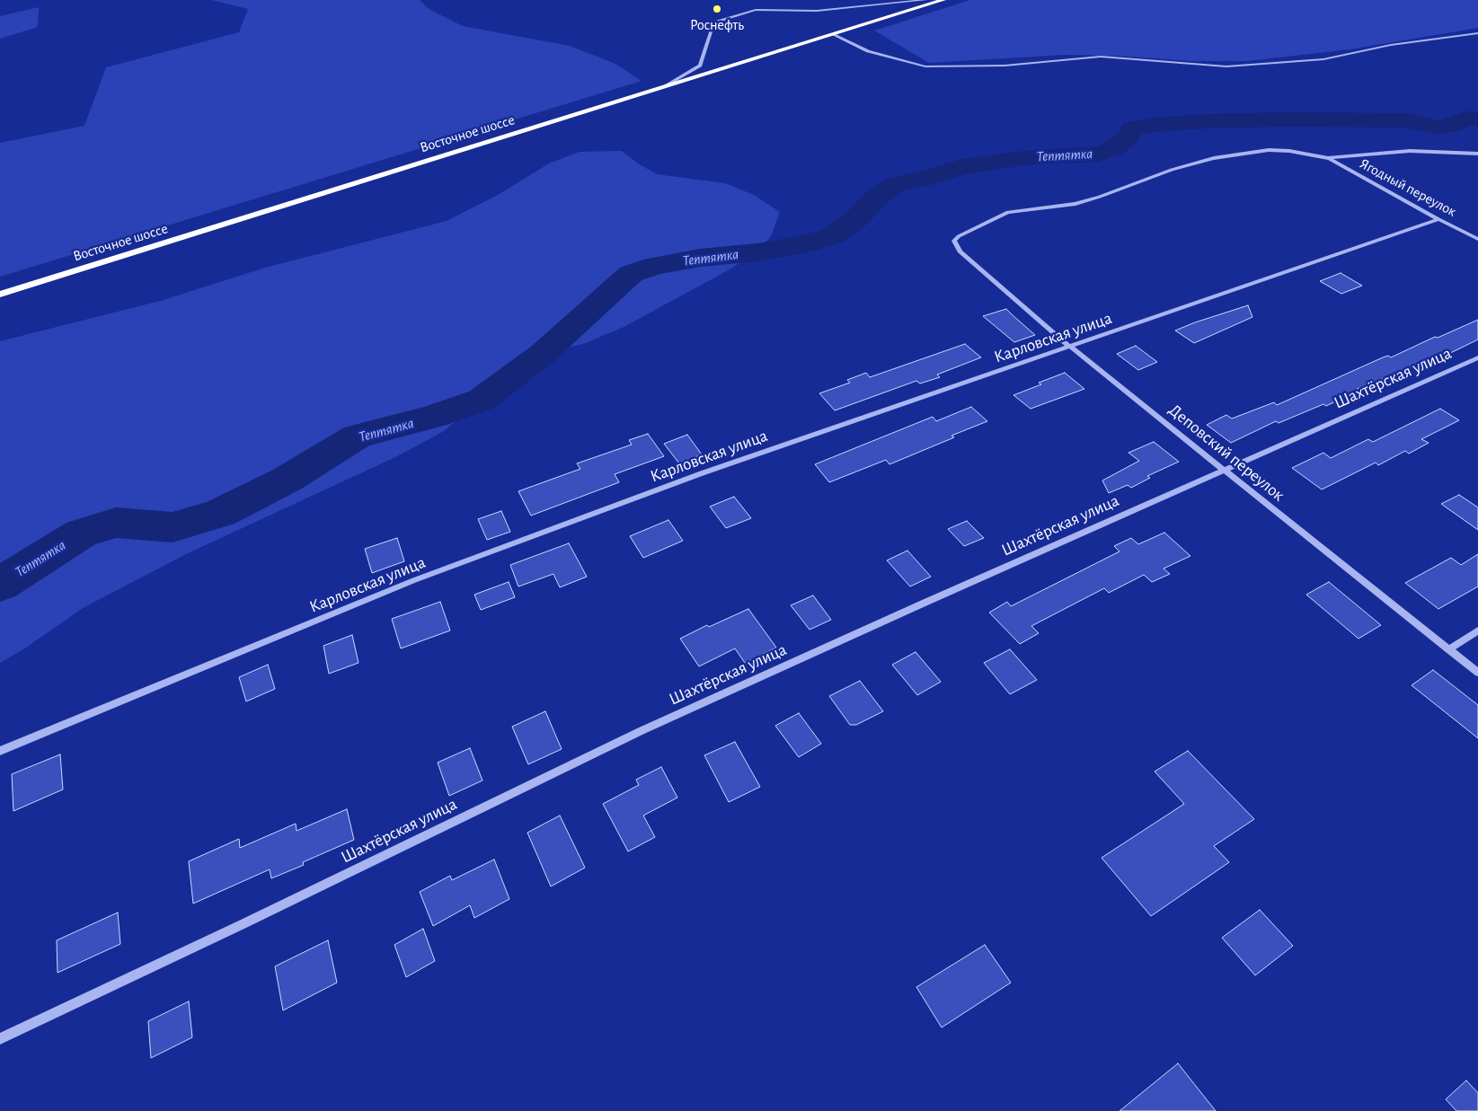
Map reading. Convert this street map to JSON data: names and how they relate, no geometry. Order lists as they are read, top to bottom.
{
  "streets": {
    "highway": ["Восточное шоссе"],
    "street": [
      "Ягодный переулок",
      "Карловская улица",
      "Шахтёрская улица",
      "Деповский переулок"
    ]
  },
  "crossings": [
    ["Ягодный переулок", "Карловская улица"],
    ["Ягодный переулок", "Деповский переулок"],
    ["Карловская улица", "Деповский переулок"],
    ["Шахтёрская улица", "Деповский переулок"]
  ],
  "water": ["Тептятка"],
  "places": ["Роснефть"]
}
